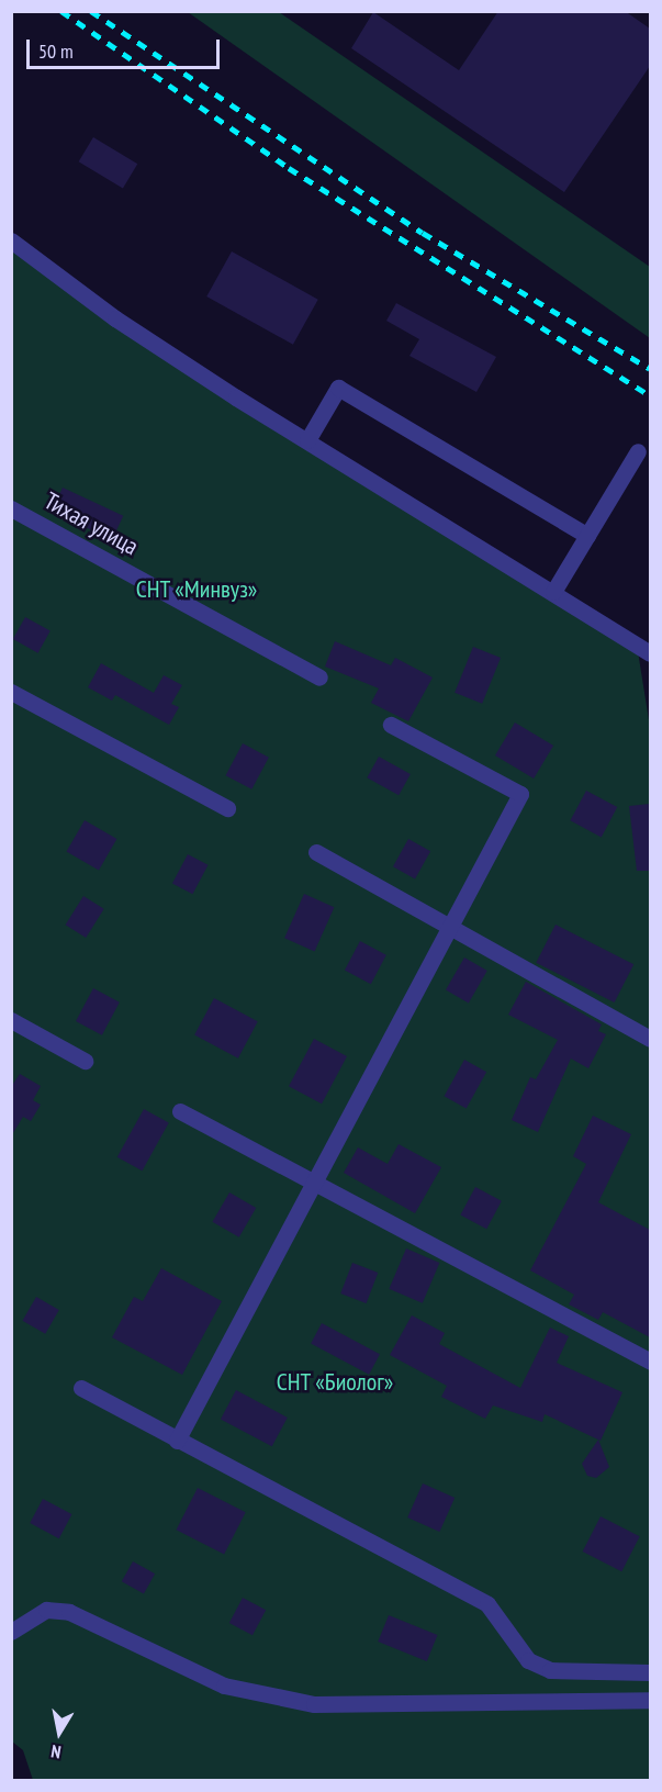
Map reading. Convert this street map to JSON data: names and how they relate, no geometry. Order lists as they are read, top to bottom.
{
  "streets": {
    "street": ["Тихая улица"]
  },
  "parks": ["СНТ «Минвуз»", "СНТ «Биолог»"],
  "scale_bar": "50 m",
  "north": "bottom"
}
